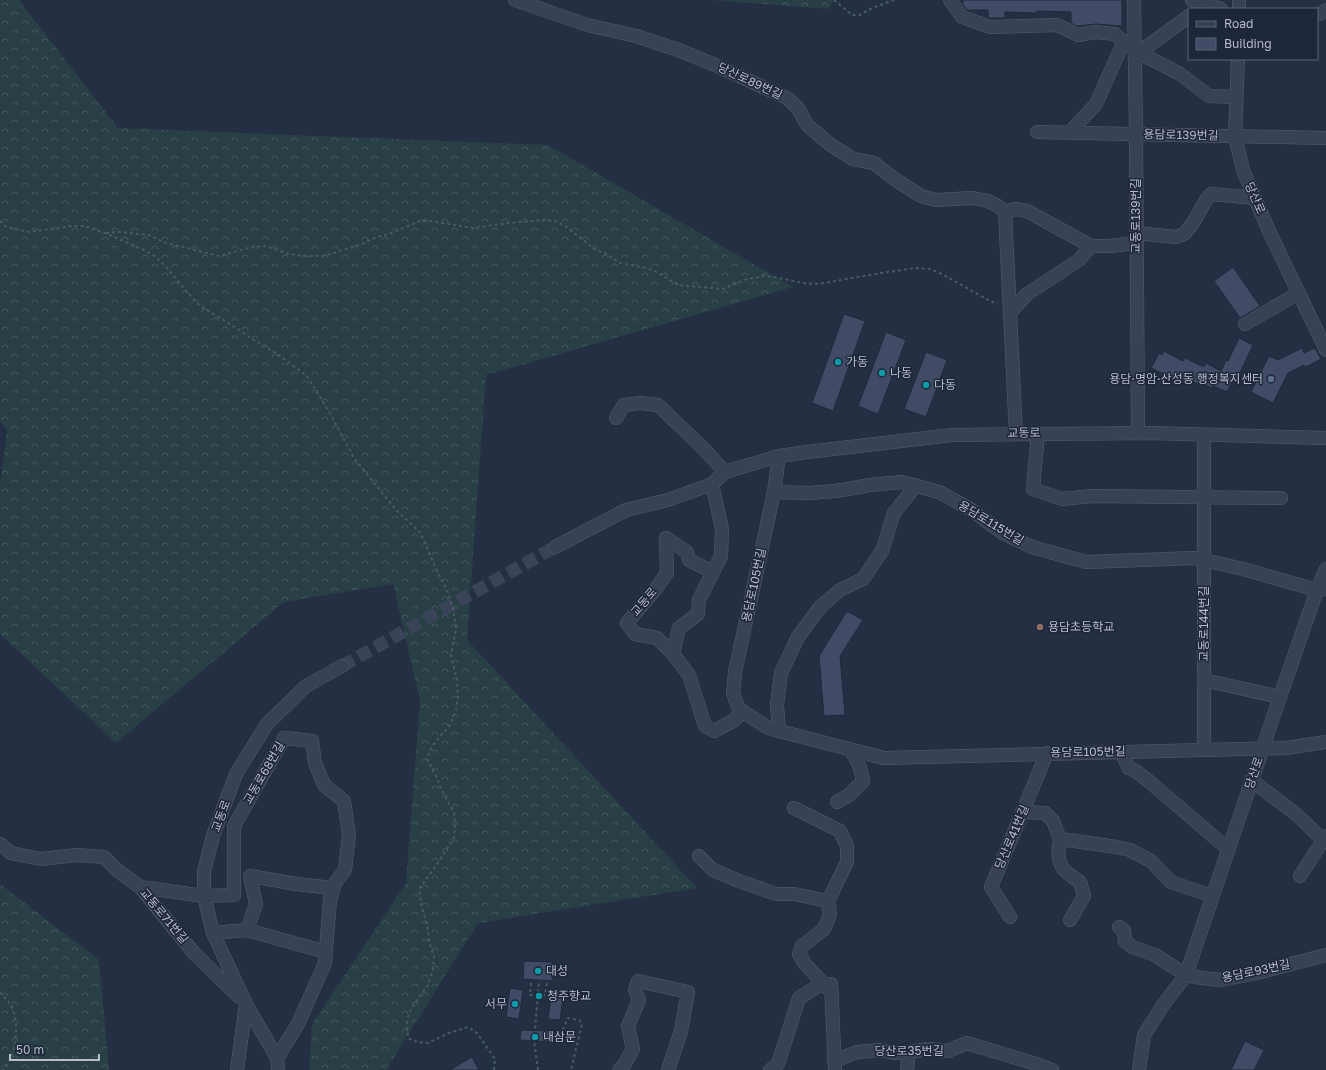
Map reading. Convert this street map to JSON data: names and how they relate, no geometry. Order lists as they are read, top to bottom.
{
  "streets": {
    "street": [
      "당산로89번길",
      "용담로139번길",
      "당산로",
      "교동로139번길",
      "교동로",
      "용담로115번길",
      "용담로105번길",
      "교동로144번길",
      "교동로68번길",
      "당산로41번길",
      "교동로71번길",
      "용담로93번길",
      "당산로35번길"
    ]
  },
  "crossings": [
    ["용담로139번길", "당산로"],
    ["용담로139번길", "교동로139번길"],
    ["당산로", "용담로115번길"],
    ["당산로", "용담로105번길"],
    ["당산로", "용담로93번길"],
    ["교동로139번길", "교동로"],
    ["교동로", "용담로105번길"],
    ["교동로", "교동로144번길"],
    ["교동로", "교동로68번길"],
    ["교동로", "교동로71번길"],
    ["용담로115번길", "용담로105번길"],
    ["용담로115번길", "교동로144번길"],
    ["용담로105번길", "교동로144번길"],
    ["용담로105번길", "당산로41번길"]
  ],
  "places": [
    "가동",
    "나동",
    "용담·명암·산성동 행정복지센터",
    "다동",
    "용담초등학교",
    "대성",
    "청주향교",
    "서무",
    "내삼문"
  ],
  "legend": ["Road", "Building"],
  "scale_bar": "50 m"
}
